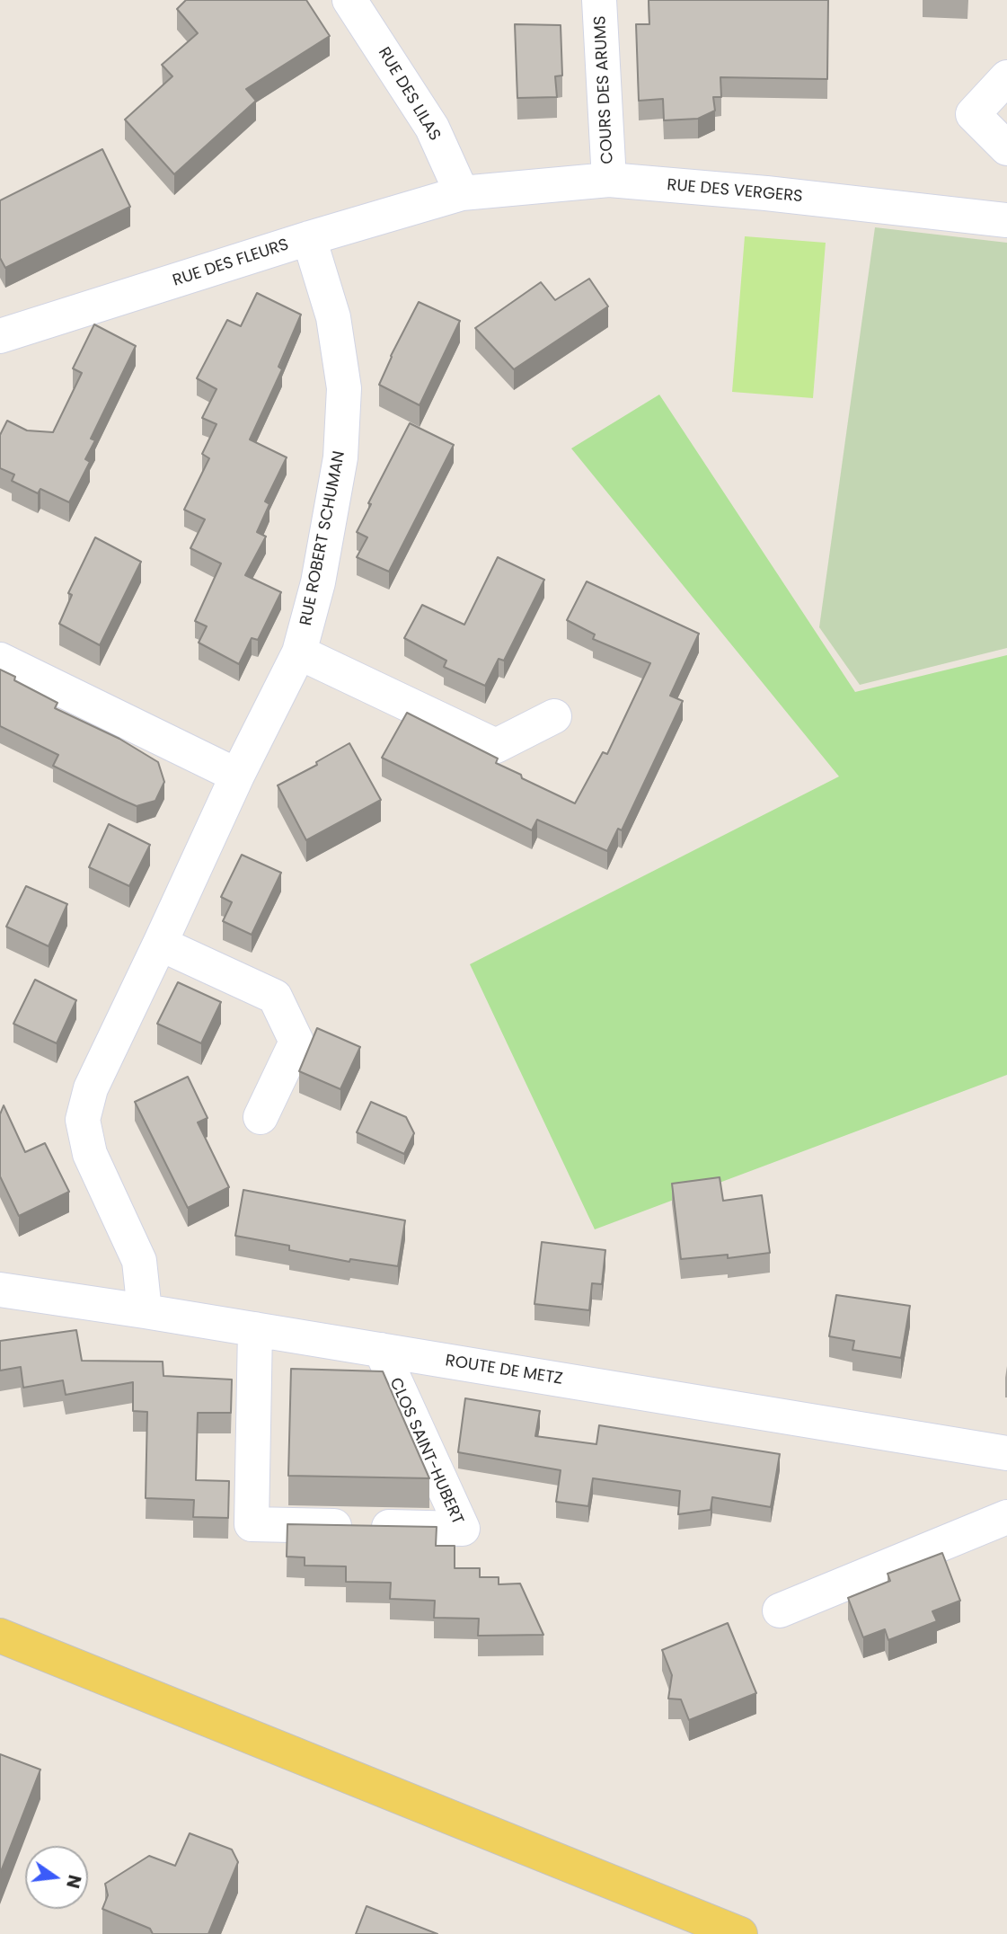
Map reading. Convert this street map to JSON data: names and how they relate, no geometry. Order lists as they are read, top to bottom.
{
  "streets": {
    "street": [
      "COURS DES ARUMS",
      "RUE DES LILAS",
      "RUE DES VERGERS",
      "RUE DES FLEURS",
      "RUE ROBERT SCHUMAN",
      "ROUTE DE METZ",
      "CLOS SAINT-HUBERT"
    ]
  },
  "crossings": [
    ["COURS DES ARUMS", "RUE DES VERGERS"],
    ["RUE DES LILAS", "RUE DES VERGERS"],
    ["RUE DES LILAS", "RUE DES FLEURS"],
    ["RUE DES VERGERS", "RUE DES FLEURS"],
    ["RUE DES FLEURS", "RUE ROBERT SCHUMAN"],
    ["RUE ROBERT SCHUMAN", "ROUTE DE METZ"],
    ["ROUTE DE METZ", "CLOS SAINT-HUBERT"]
  ],
  "north": "right"
}
